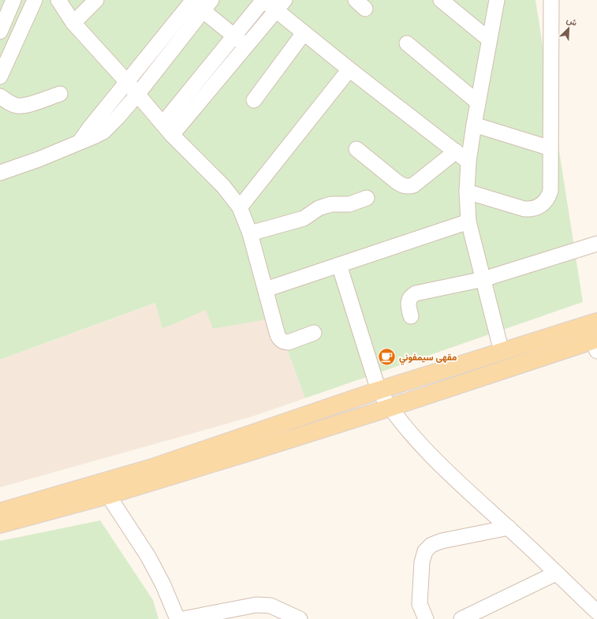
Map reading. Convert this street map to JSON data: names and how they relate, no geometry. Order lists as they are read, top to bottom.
{
  "places": {
    "cafe": ["مقهى سيمفوني"]
  },
  "north": "top right"
}
